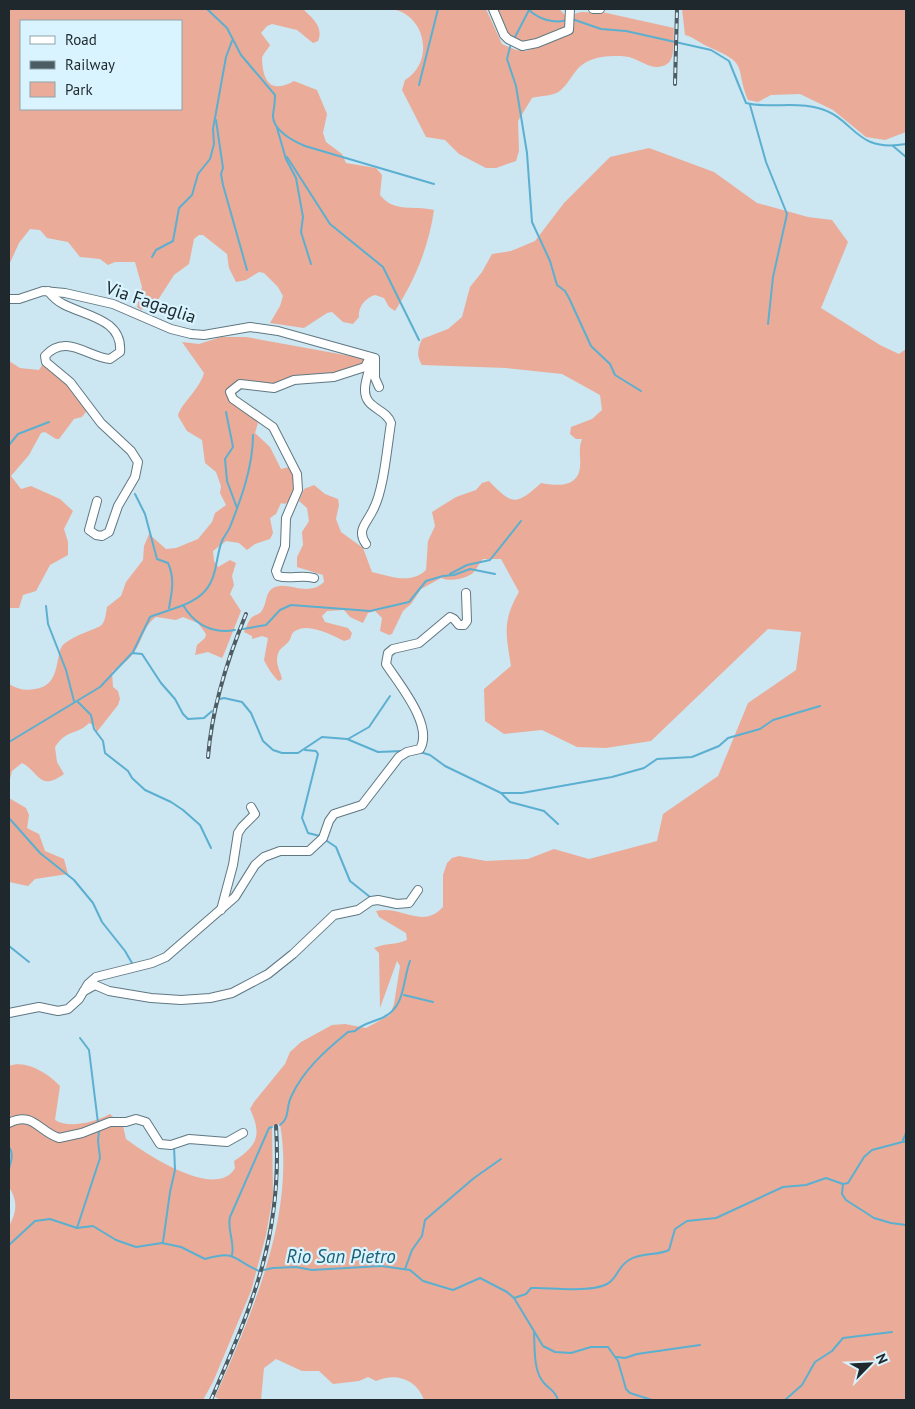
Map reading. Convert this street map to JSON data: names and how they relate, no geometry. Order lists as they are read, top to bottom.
{
  "streets": {
    "street": ["Via Fagaglia"]
  },
  "water": ["Rio San Pietro"],
  "legend": ["Road", "Railway", "Park"],
  "north": "top right"
}
